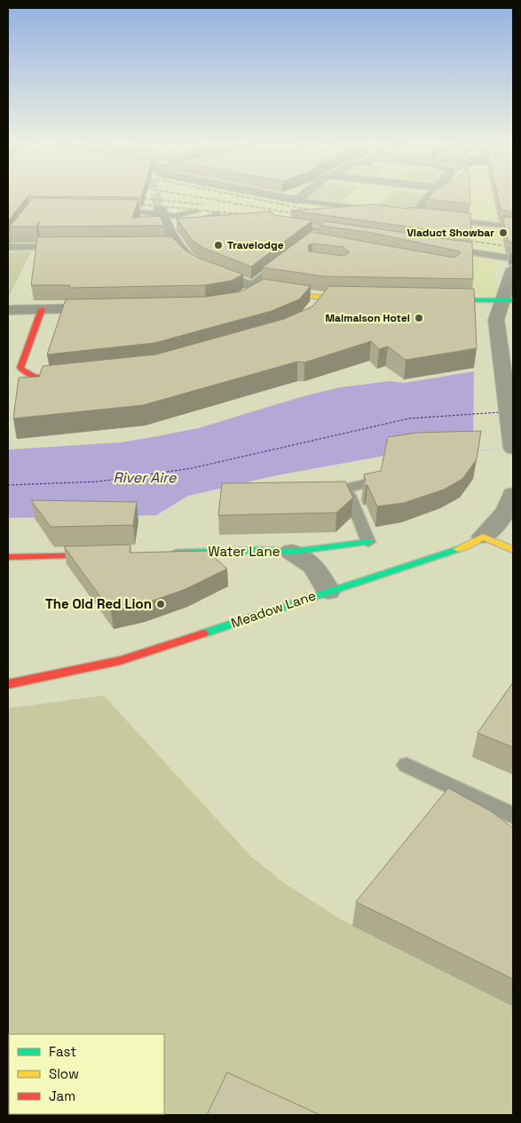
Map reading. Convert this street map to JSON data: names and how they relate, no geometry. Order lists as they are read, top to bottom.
{
  "streets": {
    "street": ["Water Lane", "Meadow Lane"]
  },
  "crossings": [
    ["Water Lane", "Meadow Lane"]
  ],
  "water": ["River Aire"],
  "places": [
    "Viaduct Showbar",
    "Travelodge",
    "Malmaison Hotel",
    "The Old Red Lion"
  ],
  "legend": ["Fast", "Slow", "Jam"]
}
